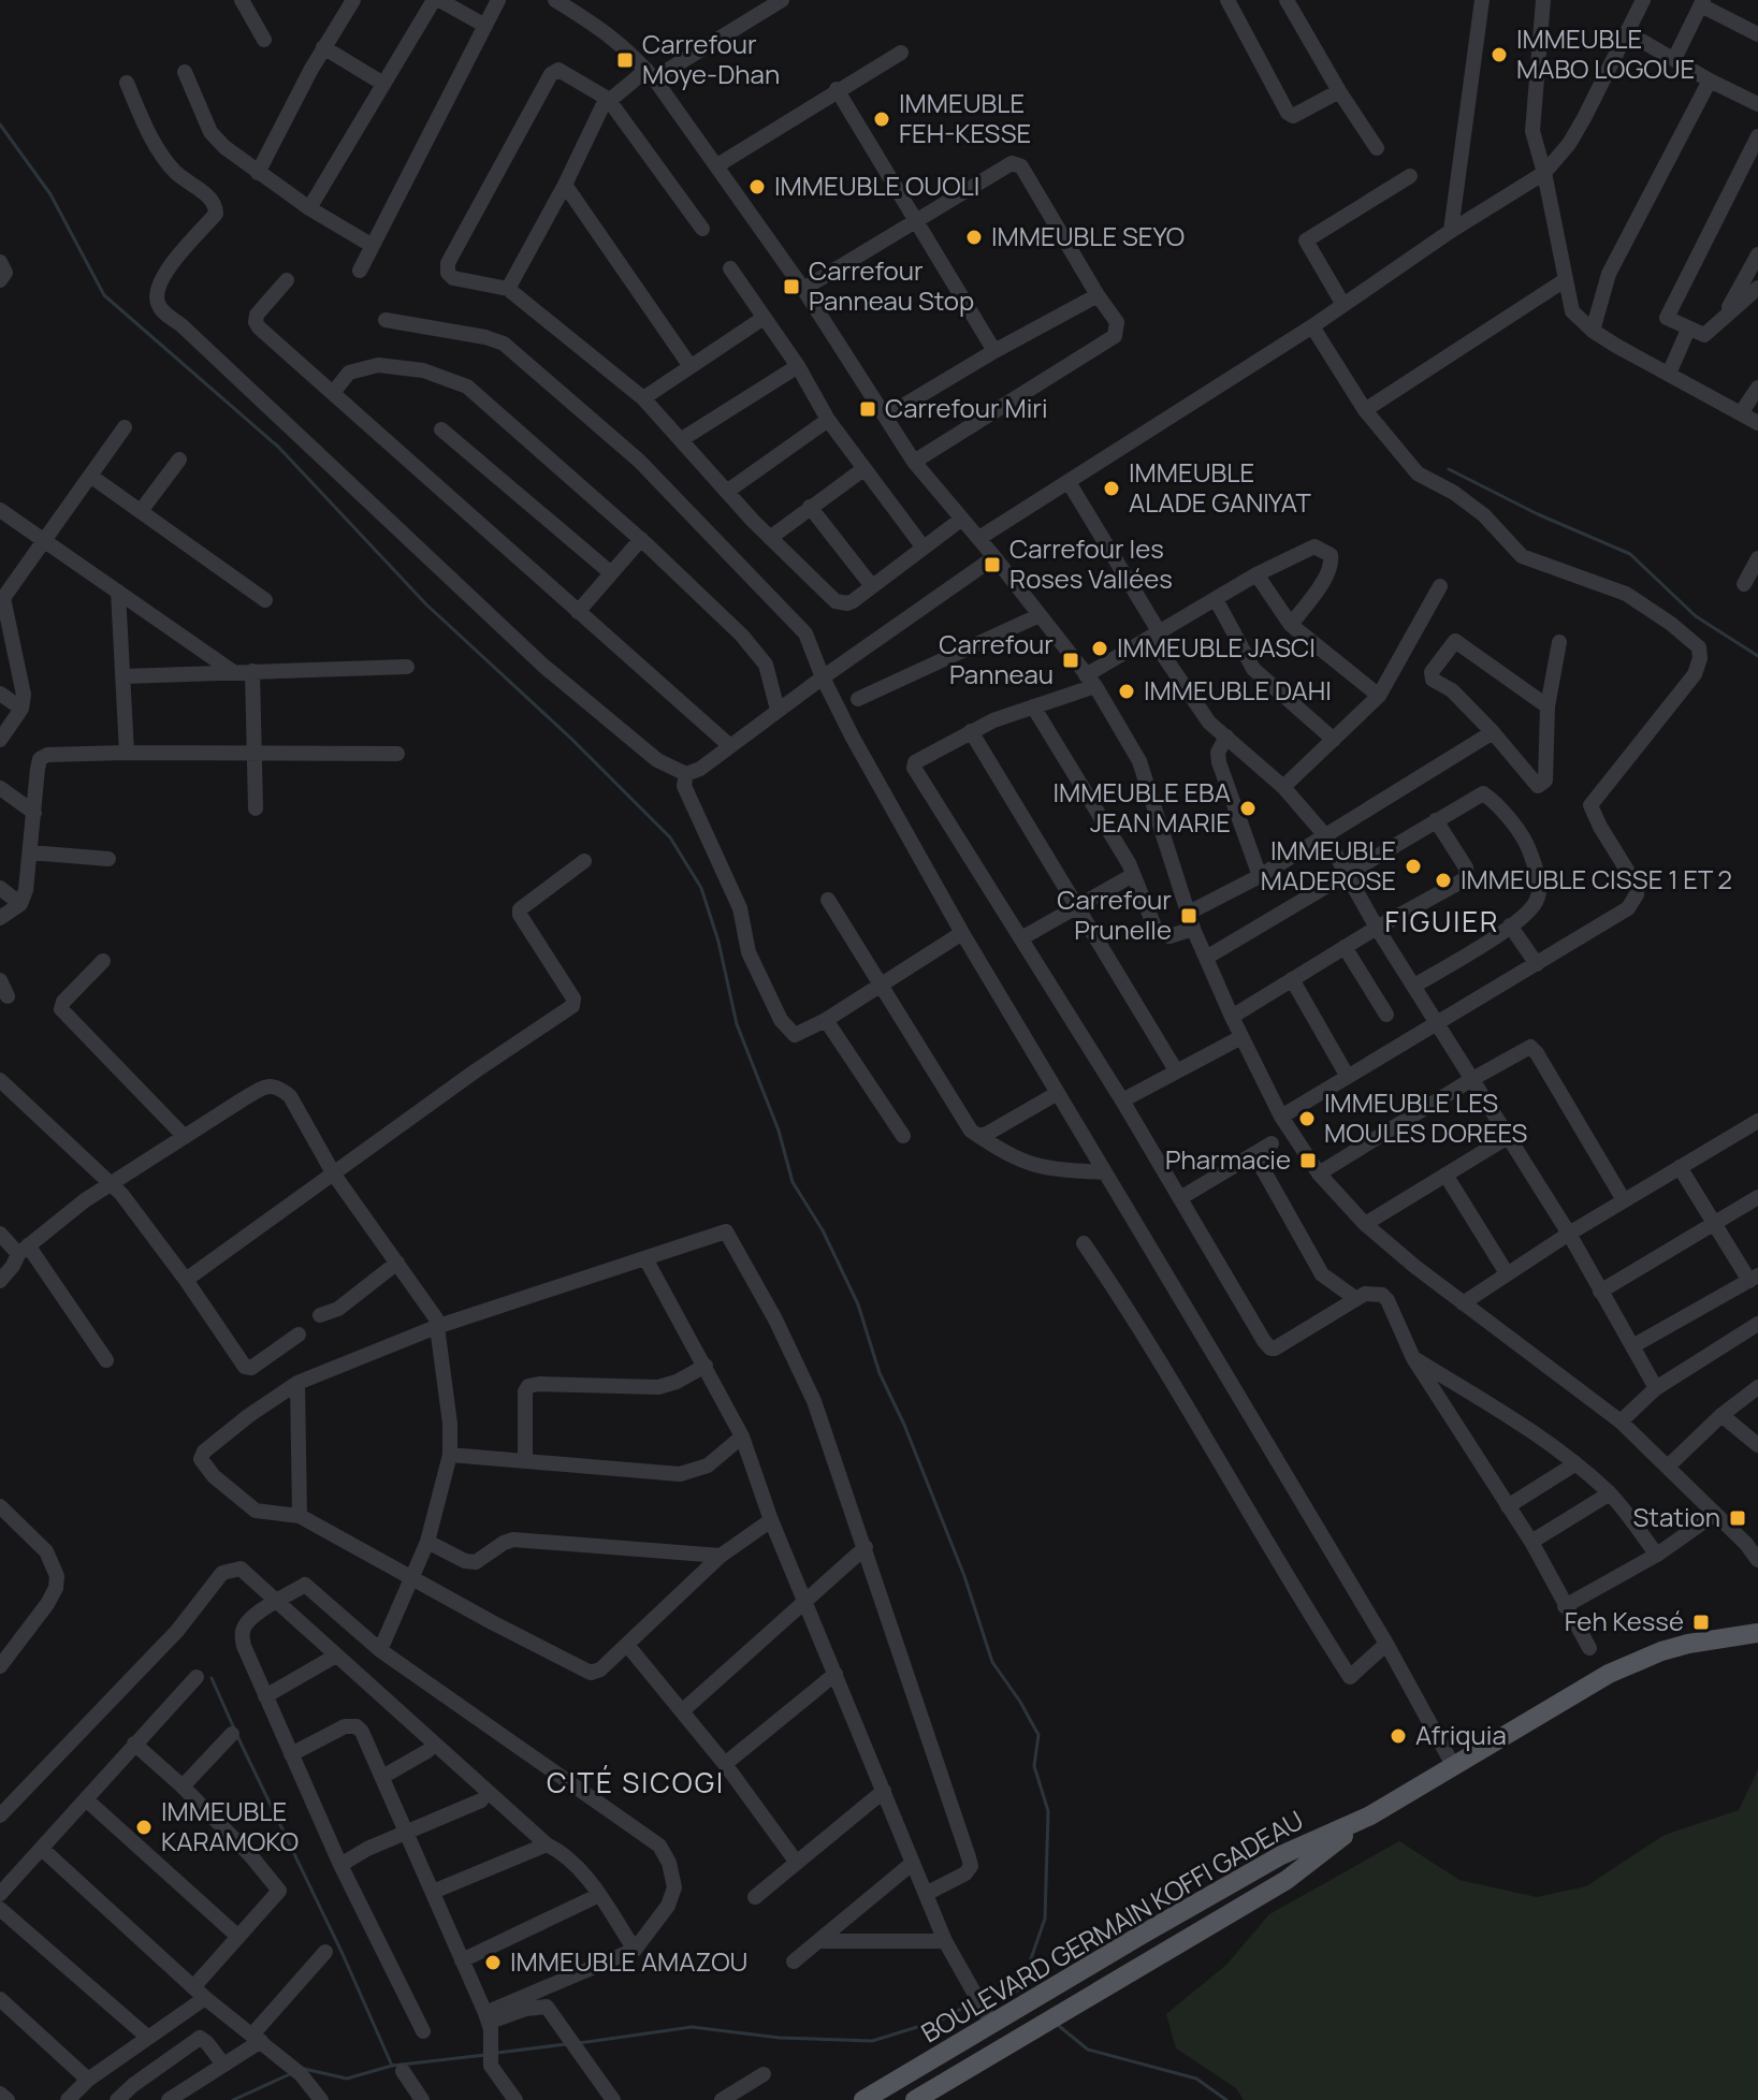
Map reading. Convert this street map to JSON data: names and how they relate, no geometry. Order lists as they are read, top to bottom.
{
  "streets": {
    "main road": ["BOULEVARD GERMAIN KOFFI GADEAU"]
  },
  "districts": ["FIGUIER", "CITÉ SICOGI"],
  "places": {
    "other": [
      "IMMEUBLE MABO LOGOUE",
      "IMMEUBLE FEH-KESSE",
      "IMMEUBLE OUOLI",
      "IMMEUBLE SEYO",
      "IMMEUBLE ALADE GANIYAT",
      "IMMEUBLE JASCI",
      "IMMEUBLE DAHI",
      "IMMEUBLE EBA JEAN MARIE",
      "IMMEUBLE MADEROSE",
      "IMMEUBLE CISSE 1 ET 2",
      "IMMEUBLE LES MOULES DOREES",
      "Afriquia",
      "IMMEUBLE KARAMOKO",
      "IMMEUBLE AMAZOU"
    ],
    "transit": [
      "Carrefour Moye-Dhan",
      "Carrefour Panneau Stop",
      "Carrefour Miri",
      "Carrefour les Roses Vallées",
      "Carrefour Panneau",
      "Carrefour Prunelle",
      "Pharmacie",
      "Station",
      "Feh Kessé"
    ]
  }
}
